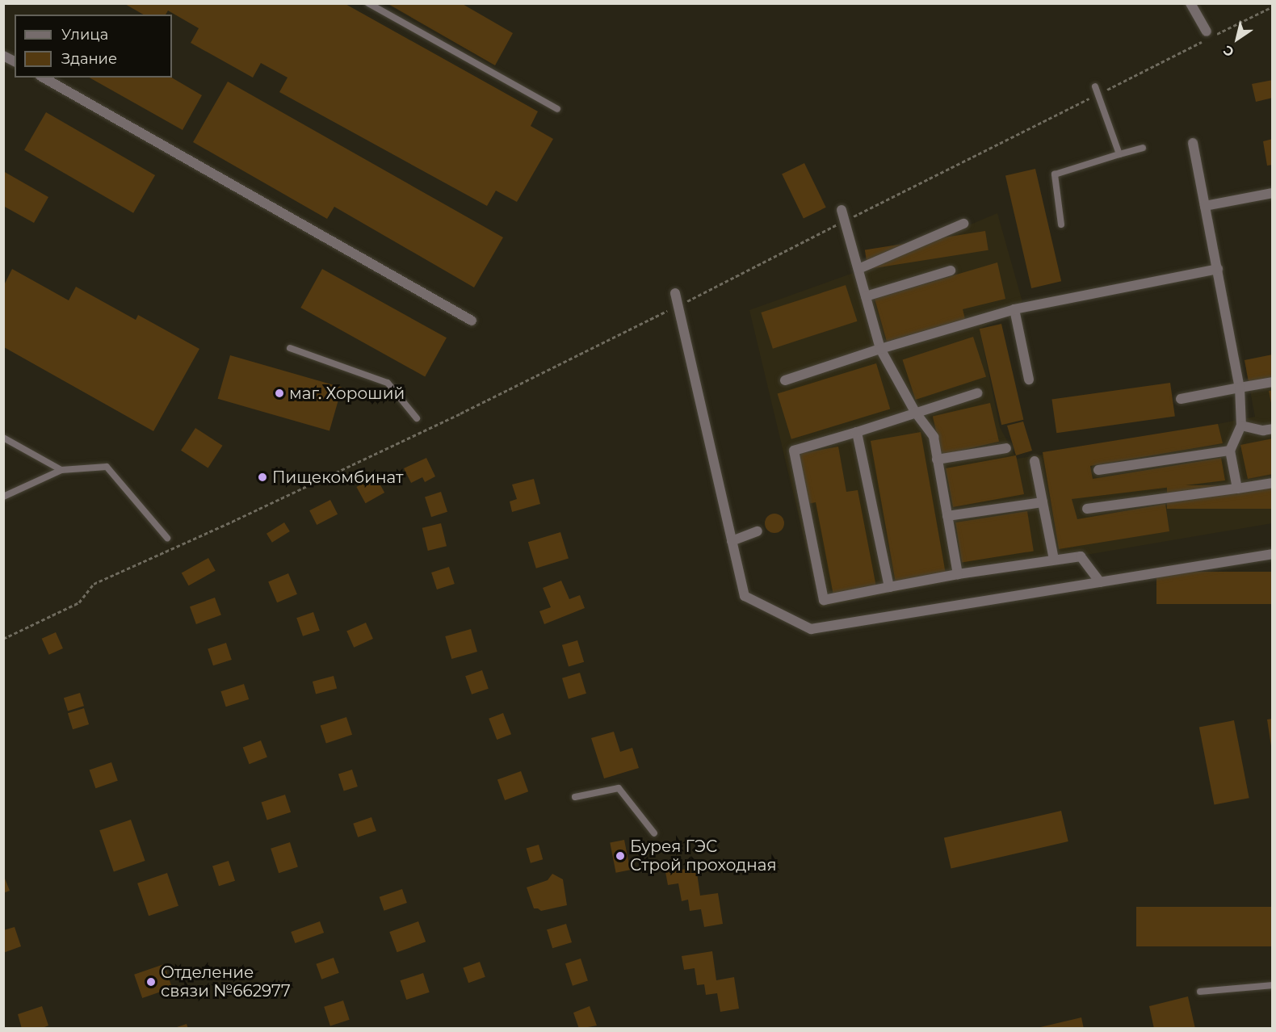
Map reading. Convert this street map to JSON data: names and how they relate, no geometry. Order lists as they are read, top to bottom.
{
  "places": [
    "маг. Хороший",
    "Пищекомбинат",
    "Бурея ГЭС Строй проходная",
    "Отделение связи №662977"
  ],
  "legend": ["Улица", "Здание"],
  "north": "bottom left"
}
